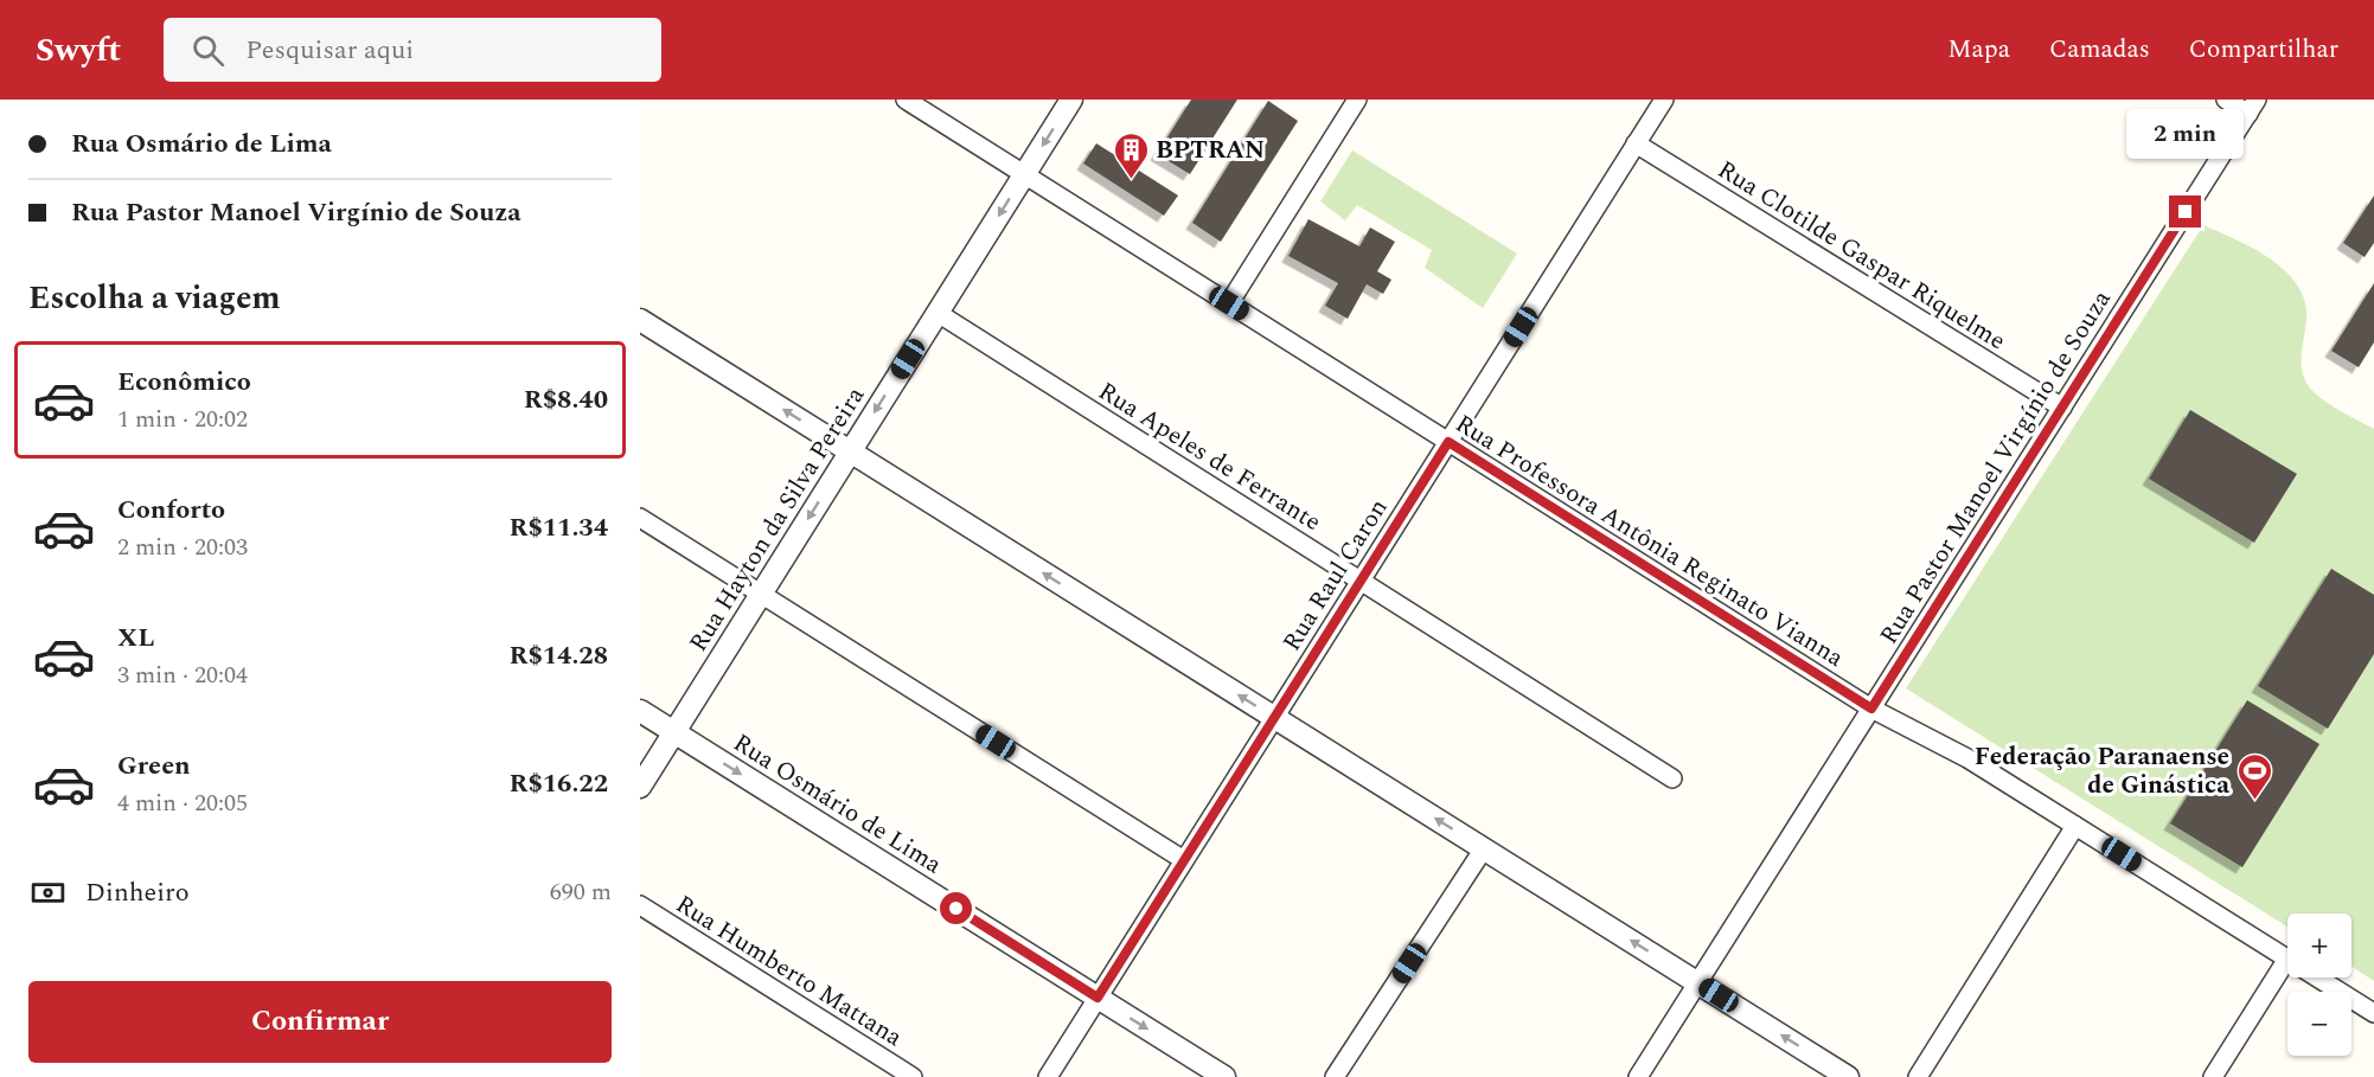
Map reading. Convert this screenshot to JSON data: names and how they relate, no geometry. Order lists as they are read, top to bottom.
{
  "streets": {
    "street": [
      "Rua Clotilde Gaspar Riquelme",
      "Rua Apeles de Ferrante",
      "Rua Pastor Manoel Virgínio de Souza",
      "Rua Hayton da Silva Pereira",
      "Rua Professora Antônia Reginato Vianna",
      "Rua Raul Caron",
      "Rua Osmário de Lima",
      "Rua Humberto Mattana"
    ]
  },
  "crossings": [
    ["Rua Clotilde Gaspar Riquelme", "Rua Pastor Manoel Virgínio de Souza"],
    ["Rua Clotilde Gaspar Riquelme", "Rua Raul Caron"],
    ["Rua Apeles de Ferrante", "Rua Hayton da Silva Pereira"],
    ["Rua Apeles de Ferrante", "Rua Raul Caron"],
    ["Rua Pastor Manoel Virgínio de Souza", "Rua Professora Antônia Reginato Vianna"],
    ["Rua Hayton da Silva Pereira", "Rua Professora Antônia Reginato Vianna"],
    ["Rua Hayton da Silva Pereira", "Rua Osmário de Lima"],
    ["Rua Professora Antônia Reginato Vianna", "Rua Raul Caron"],
    ["Rua Raul Caron", "Rua Osmário de Lima"]
  ],
  "one_way": ["Rua Hayton da Silva Pereira"],
  "places": {
    "building": ["BPTRAN"],
    "sports": ["Federação Paranaense de Ginástica"]
  },
  "page": {
    "header": "Swyft",
    "search": "Pesquisar aqui",
    "nav": ["Mapa", "Camadas", "Compartilhar"],
    "banner": ["Rua Osmário de Lima", "Rua Pastor Manoel Virgínio de Souza"],
    "bubble": "2 min",
    "heading": "Escolha a viagem",
    "list": [
      {
        "name": "Econômico",
        "note": "1 min · 20:02",
        "value": "R$8.40"
      },
      {
        "name": "Conforto",
        "note": "2 min · 20:03",
        "value": "R$11.34"
      },
      {
        "name": "XL",
        "note": "3 min · 20:04",
        "value": "R$14.28"
      },
      {
        "name": "Green",
        "note": "4 min · 20:05",
        "value": "R$16.22"
      }
    ],
    "pay": ["Dinheiro", "690 m"],
    "map_buttons": ["+", "−"],
    "buttons": "Confirmar"
  }
}
